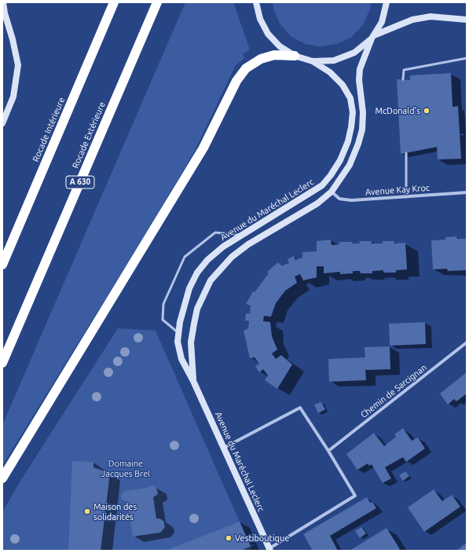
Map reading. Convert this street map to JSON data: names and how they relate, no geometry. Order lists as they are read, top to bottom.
{
  "streets": {
    "highway": ["Rocade Intérieure", "Rocade Extérieure", "A 630"],
    "street": ["Avenue Kay Kroc", "Avenue du Maréchal Leclerc", "Chemin de Sarcignan"]
  },
  "crossings": [
    ["Avenue Kay Kroc", "Avenue du Maréchal Leclerc"]
  ],
  "parks": ["Domaine Jacques Brel"],
  "places": ["McDonald's", "Maison des solidarités", "Vestiboutique"]
}
